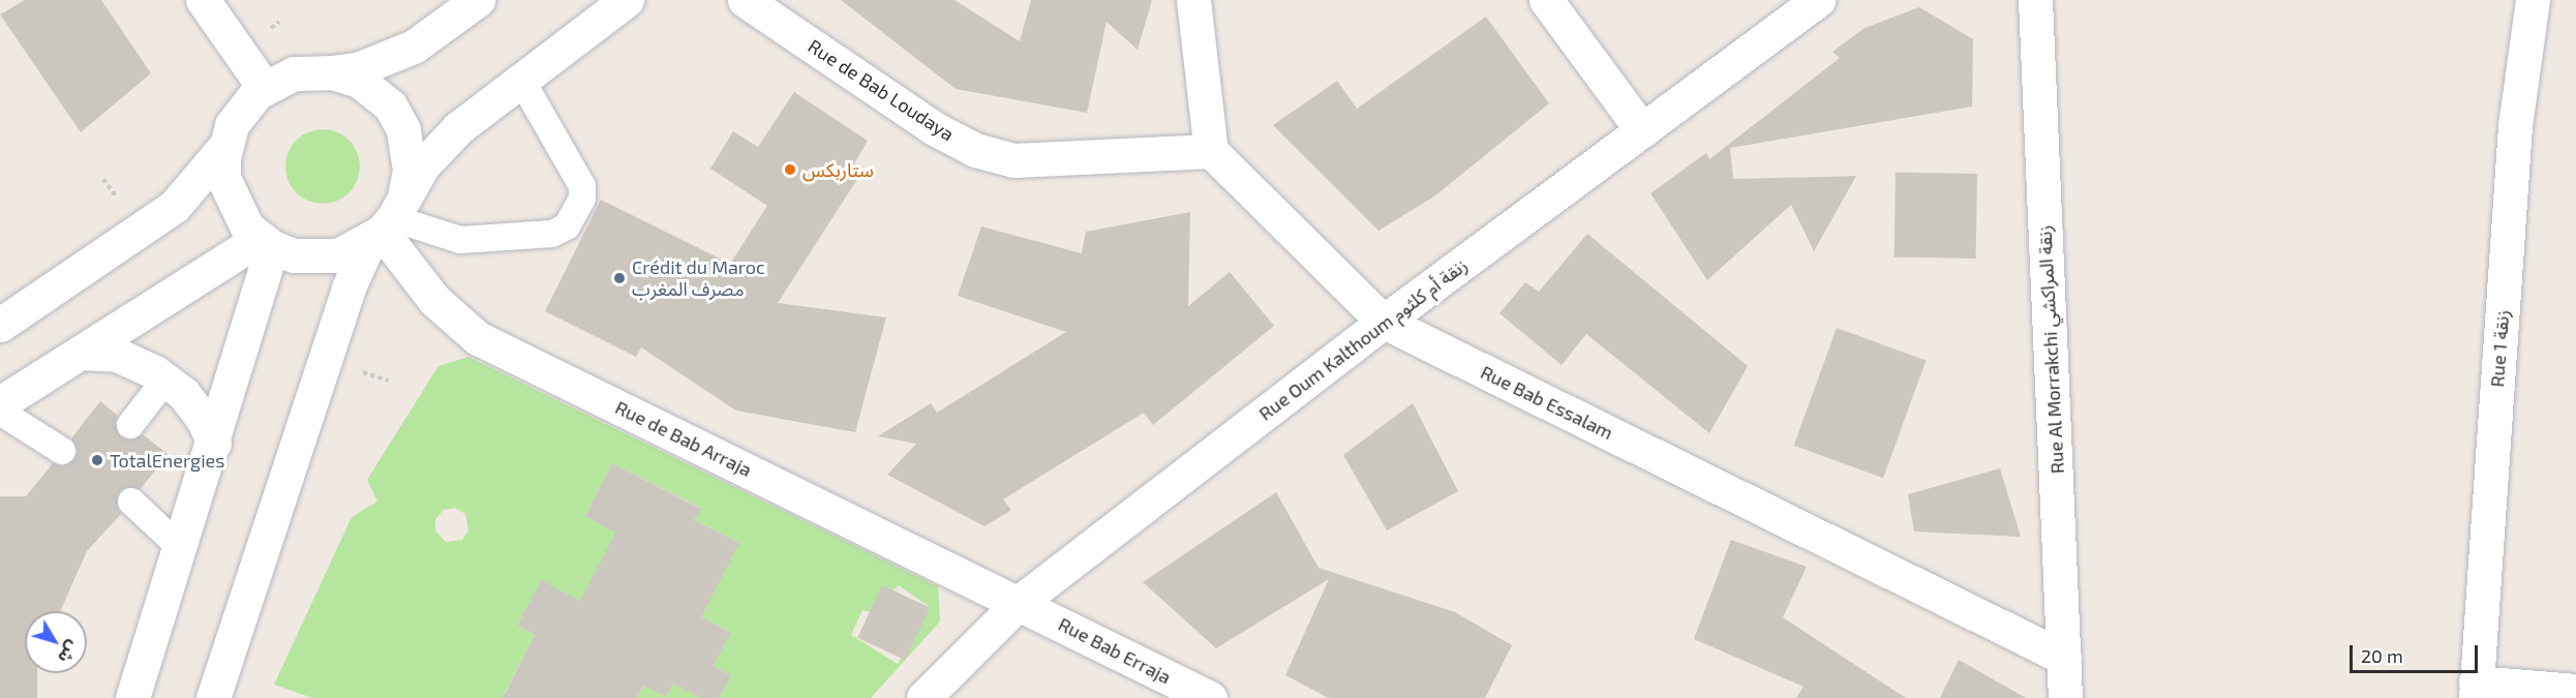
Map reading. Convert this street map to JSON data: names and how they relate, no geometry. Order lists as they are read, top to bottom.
{
  "streets": {
    "street": [
      "Rue de Bab Loudaya",
      "Rue Oum Kalthoum زنقة أم كلثوم",
      "Rue 1 زنقة",
      "Rue Al Morrakchi زنقة المراكشي",
      "Rue Bab Essalam",
      "Rue de Bab Arraja",
      "Rue Bab Erraja"
    ]
  },
  "crossings": [
    ["Rue de Bab Loudaya", "Rue Bab Essalam"],
    ["Rue Oum Kalthoum زنقة أم كلثوم", "Rue Bab Essalam"],
    ["Rue Oum Kalthoum زنقة أم كلثوم", "Rue de Bab Arraja"],
    ["Rue Oum Kalthoum زنقة أم كلثوم", "Rue Bab Erraja"],
    ["Rue Al Morrakchi زنقة المراكشي", "Rue Bab Essalam"],
    ["Rue de Bab Arraja", "Rue Bab Erraja"]
  ],
  "places": ["ستاربكس", "Crédit du Maroc مصرف المغرب", "TotalEnergies"],
  "scale_bar": "20 m",
  "north": "bottom right"
}
